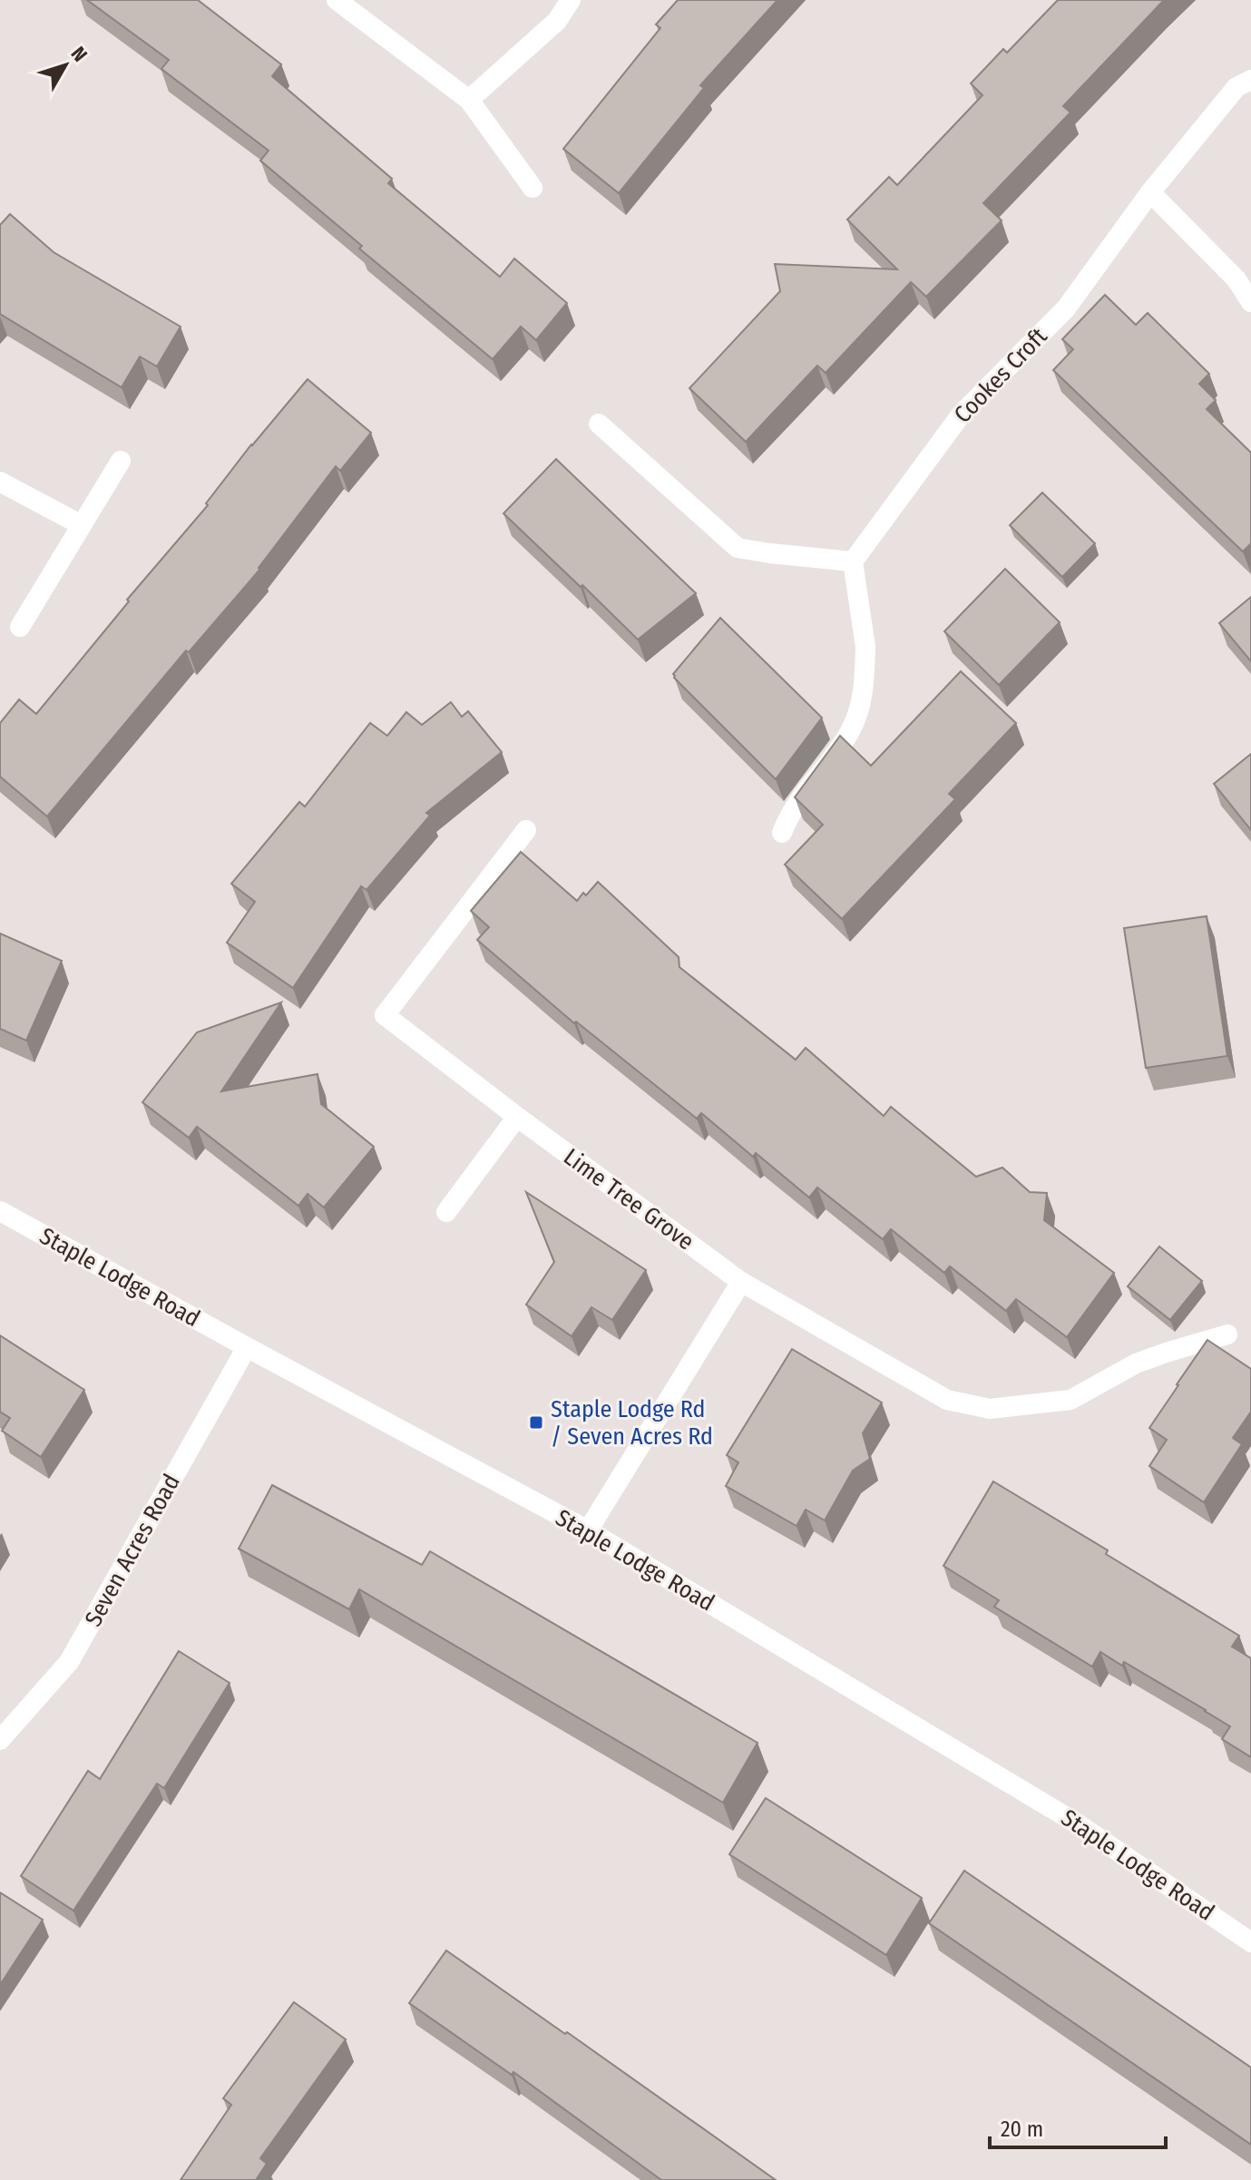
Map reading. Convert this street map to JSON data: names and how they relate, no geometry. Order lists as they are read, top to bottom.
{
  "streets": {
    "street": [
      "Cookes Croft",
      "Lime Tree Grove",
      "Staple Lodge Road",
      "Seven Acres Road"
    ]
  },
  "crossings": [
    ["Staple Lodge Road", "Seven Acres Road"]
  ],
  "places": {
    "transit": ["Staple Lodge Rd / Seven Acres Rd"]
  },
  "scale_bar": "20 m",
  "north": "top right"
}
